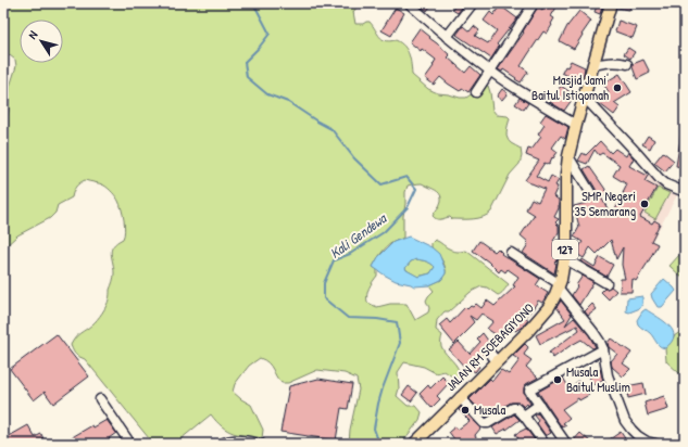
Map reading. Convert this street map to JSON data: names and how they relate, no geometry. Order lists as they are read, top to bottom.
{
  "streets": {
    "main road": ["127", "JALAN RM SOEBAGIYONO"]
  },
  "water": ["Kali Gendewa"],
  "places": [
    "Masjid Jami' Baitul Istiqomah",
    "SMP Negeri 35 Semarang",
    "Musala Baitul Muslim",
    "Musala"
  ],
  "north": "top left"
}
